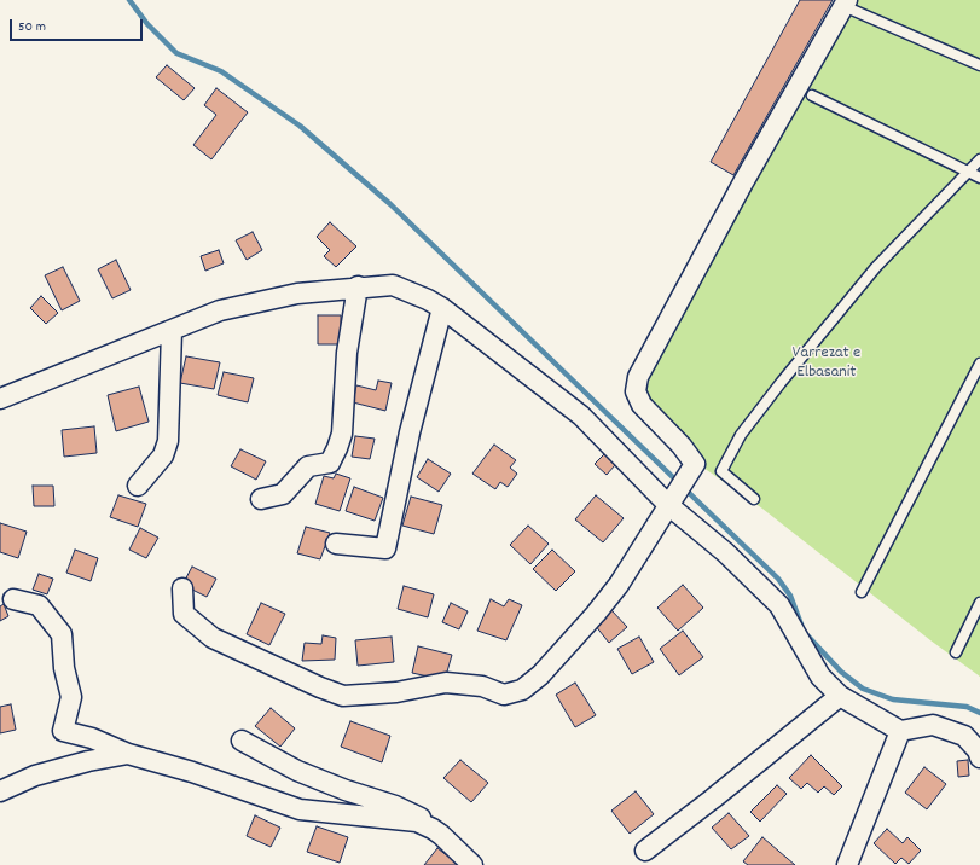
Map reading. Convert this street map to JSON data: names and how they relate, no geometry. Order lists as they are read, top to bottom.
{
  "parks": ["Varrezat e Elbasanit"],
  "scale_bar": "50 m"
}
